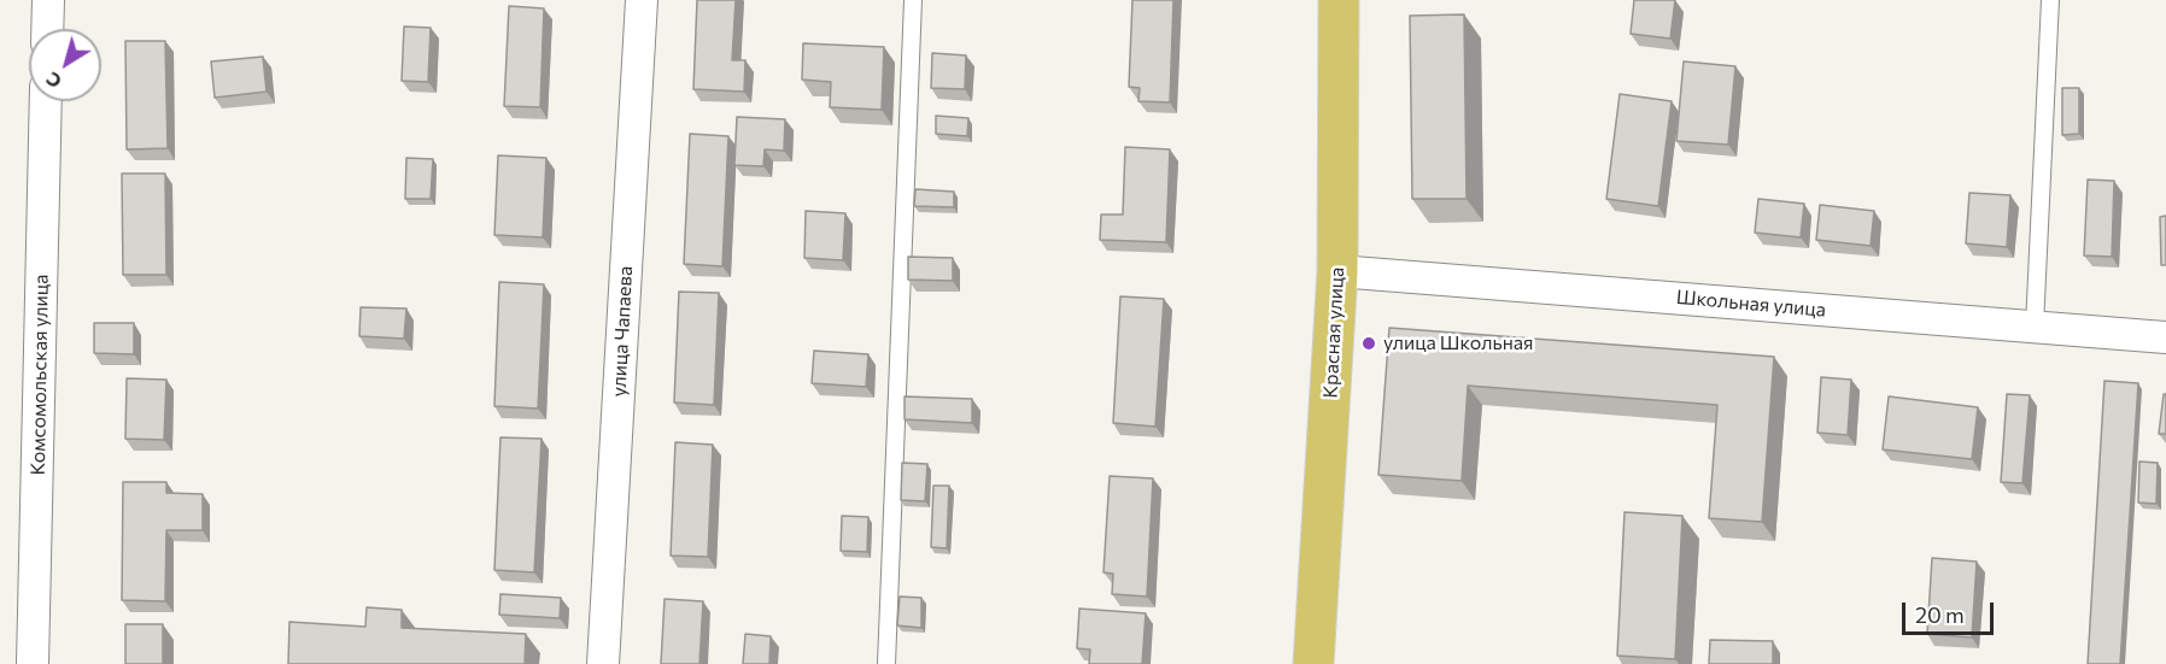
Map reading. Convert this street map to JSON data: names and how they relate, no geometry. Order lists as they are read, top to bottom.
{
  "streets": {
    "main road": ["Красная улица"],
    "street": ["Школьная улица", "улица Чапаева", "Комсомольская улица"]
  },
  "crossings": [
    ["Школьная улица", "Красная улица"]
  ],
  "places": ["улица Школьная"],
  "scale_bar": "20 m",
  "north": "bottom left"
}
